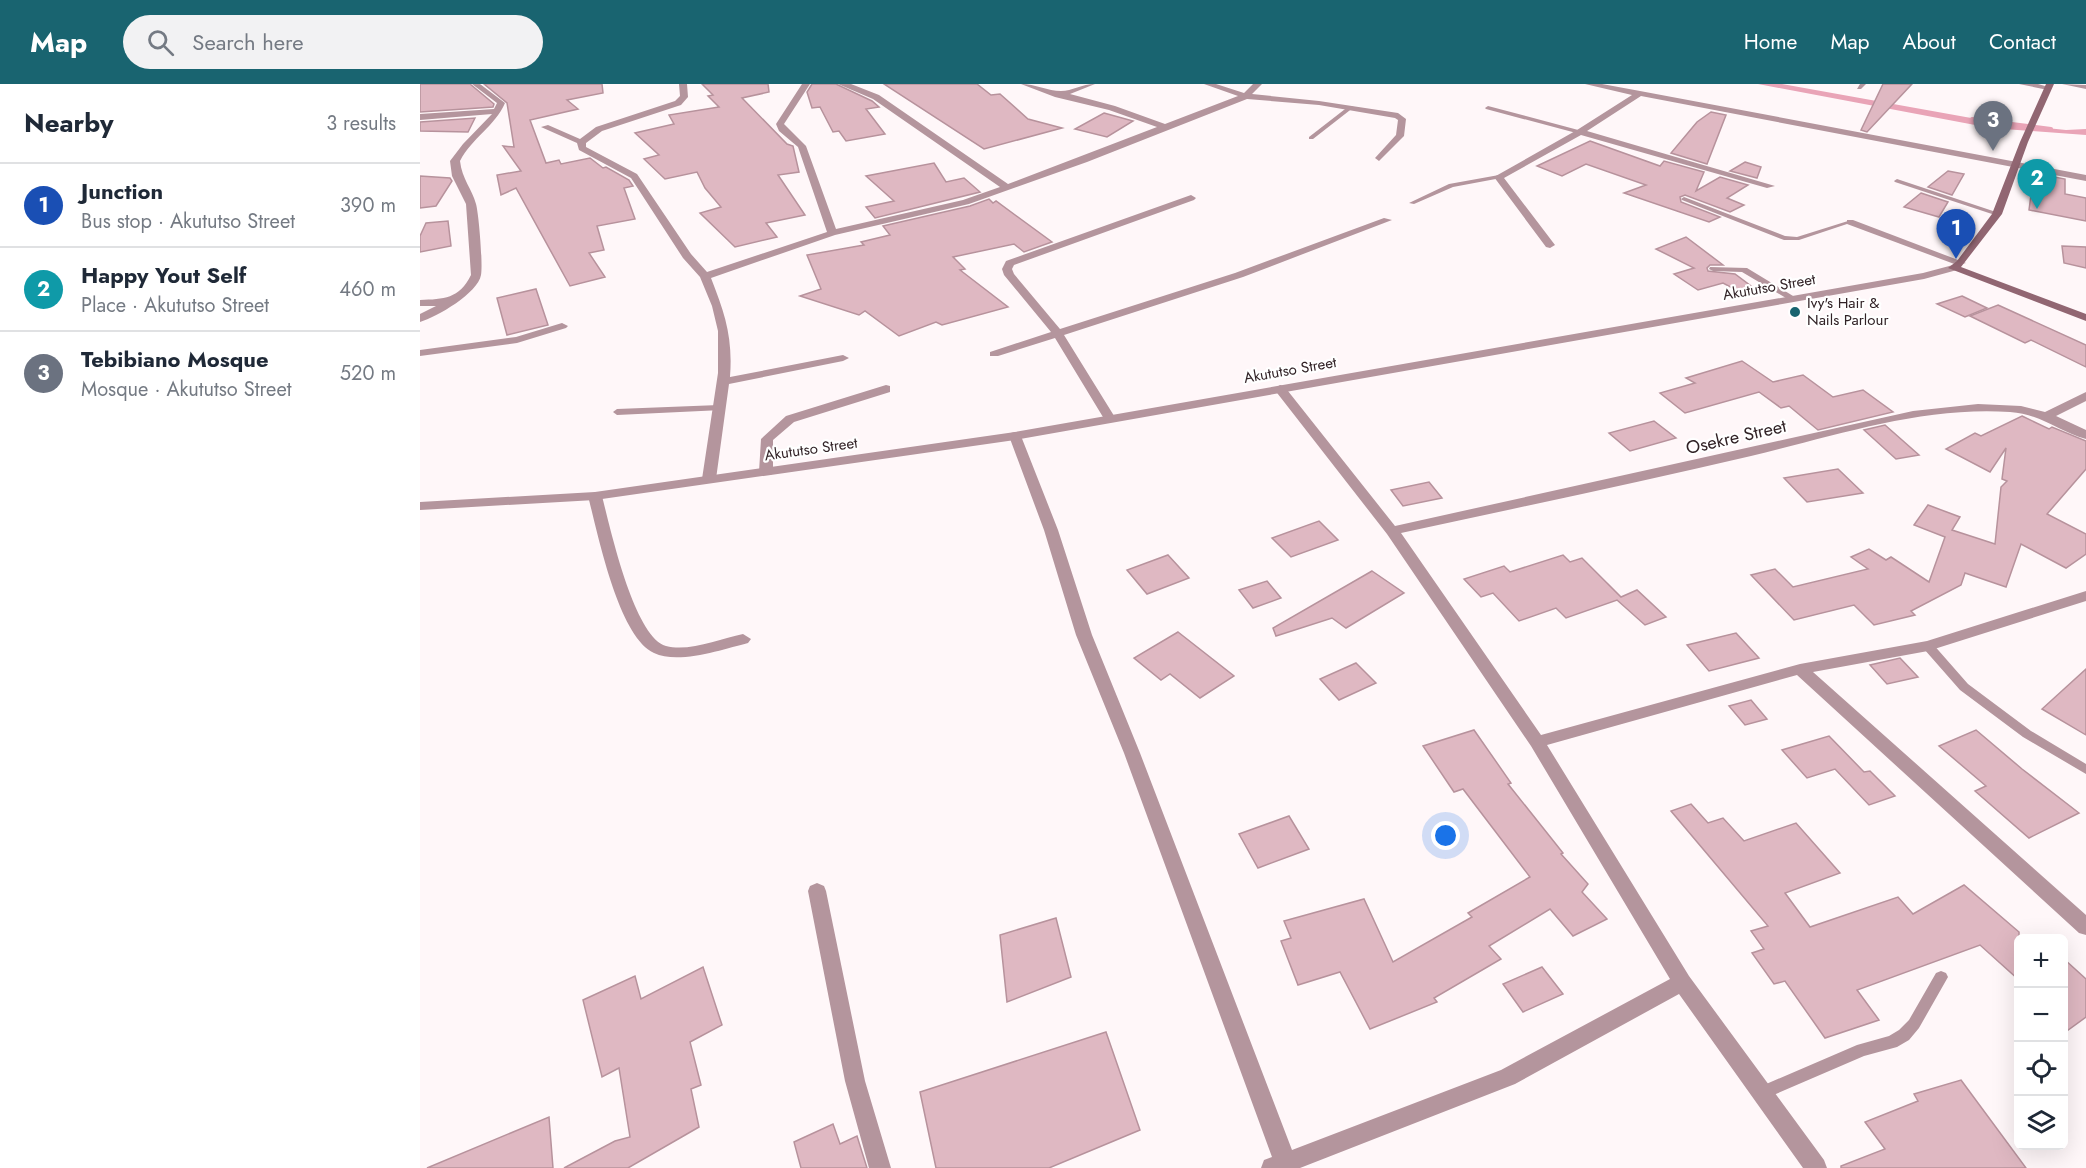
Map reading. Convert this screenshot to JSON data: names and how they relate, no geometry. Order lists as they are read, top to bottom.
{
  "streets": {
    "street": ["Akututso Street", "Osekre Street"]
  },
  "places": ["Ivy's Hair & Nails Parlour"],
  "page": {
    "header": "Map",
    "search": "Search here",
    "nav": [
      "Home",
      "Map",
      "About",
      "Contact"
    ],
    "heading": ["Nearby", "3 results"],
    "pins": ["3", "2", "1"],
    "list": [
      {
        "mark": "1",
        "name": "Junction",
        "note": "Bus stop · Akututso Street",
        "value": "390 m"
      },
      {
        "mark": "2",
        "name": "Happy Yout Self",
        "note": "Place · Akututso Street",
        "value": "460 m"
      },
      {
        "mark": "3",
        "name": "Tebibiano Mosque",
        "note": "Mosque · Akututso Street",
        "value": "520 m"
      }
    ],
    "map_buttons": ["+", "−"]
  }
}
